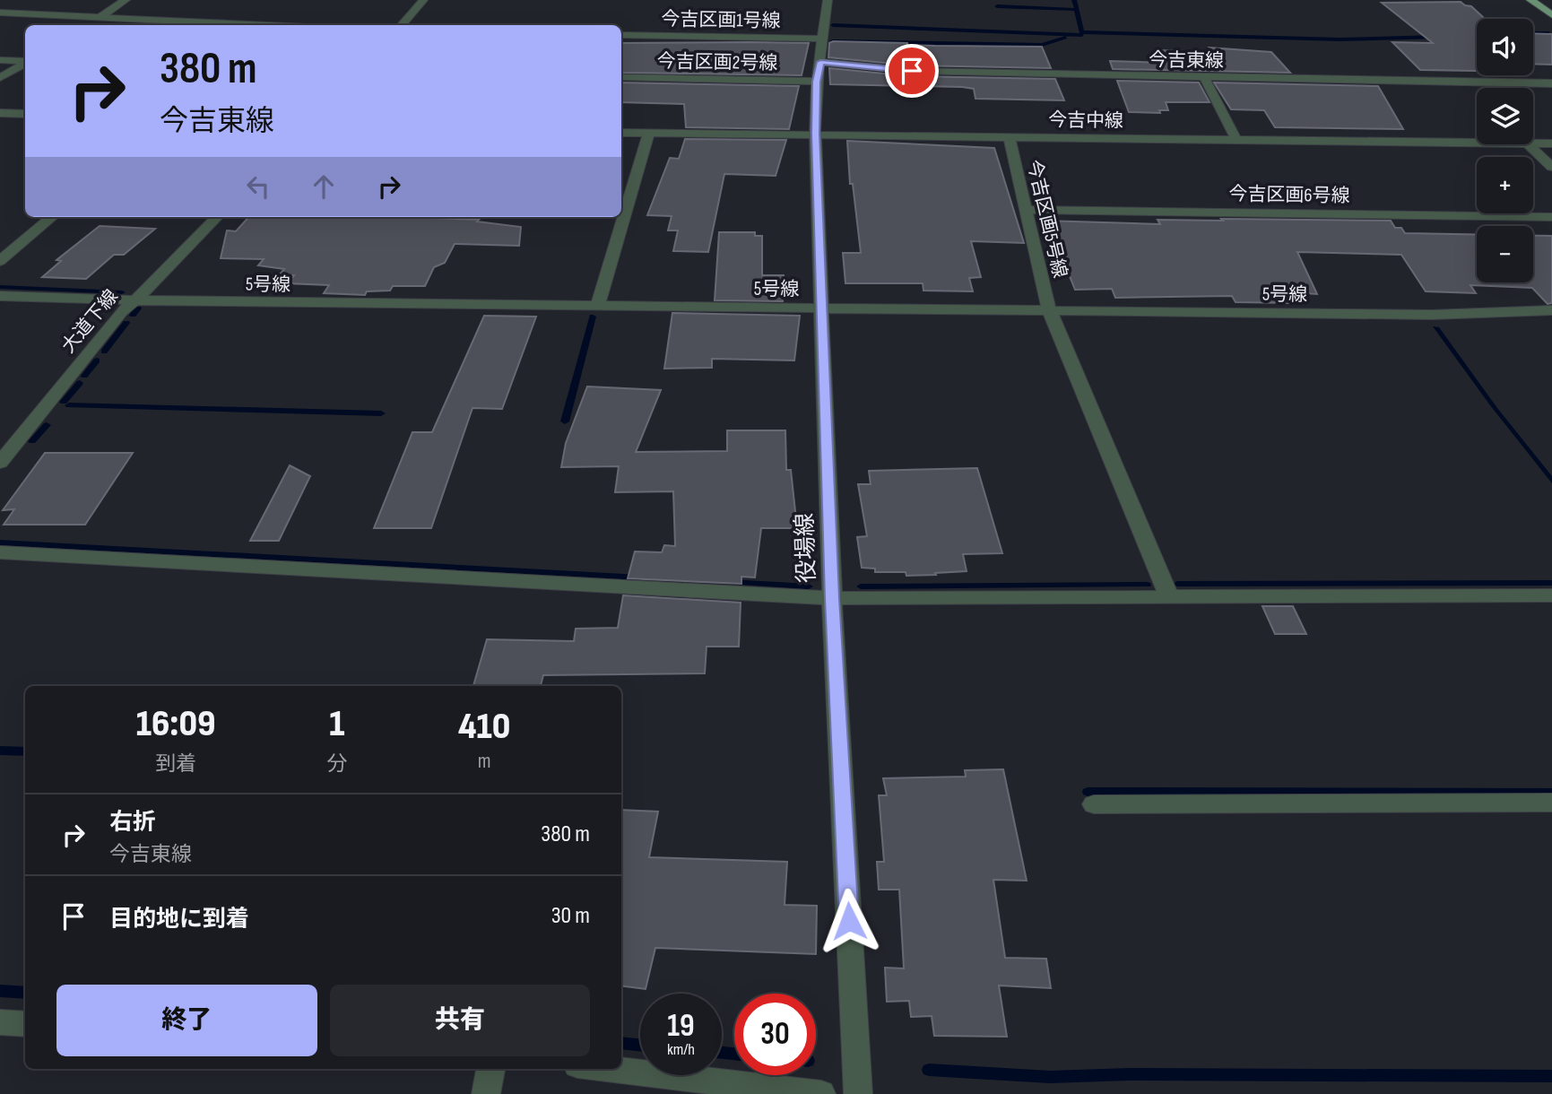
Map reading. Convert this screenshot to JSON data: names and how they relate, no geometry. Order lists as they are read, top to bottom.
{
  "streets": {
    "street": [
      "今吉区画1号線",
      "今吉東線",
      "今吉区画2号線",
      "今吉中線",
      "今吉区画6号線",
      "今吉区画5号線",
      "5号線",
      "大道下線",
      "役場線"
    ]
  },
  "crossings": [
    ["今吉区画1号線", "役場線"],
    ["今吉東線", "役場線"],
    ["今吉区画2号線", "役場線"],
    ["今吉中線", "今吉区画5号線"],
    ["今吉中線", "役場線"],
    ["今吉区画6号線", "今吉区画5号線"],
    ["今吉区画5号線", "5号線"],
    ["5号線", "大道下線"],
    ["5号線", "役場線"]
  ],
  "page": {
    "map_buttons": ["+", "−"],
    "turn": ["380 m", "今吉東線"],
    "eta": [
      "16:09",
      "到着",
      "1",
      "分",
      "410",
      "m"
    ],
    "list": [
      {
        "name": "右折",
        "note": "今吉東線",
        "value": "380 m"
      },
      {
        "name": "目的地に到着",
        "value": "30 m"
      }
    ],
    "buttons": ["終了", "共有"],
    "speed": "19 km/h",
    "limit": "30"
  }
}
